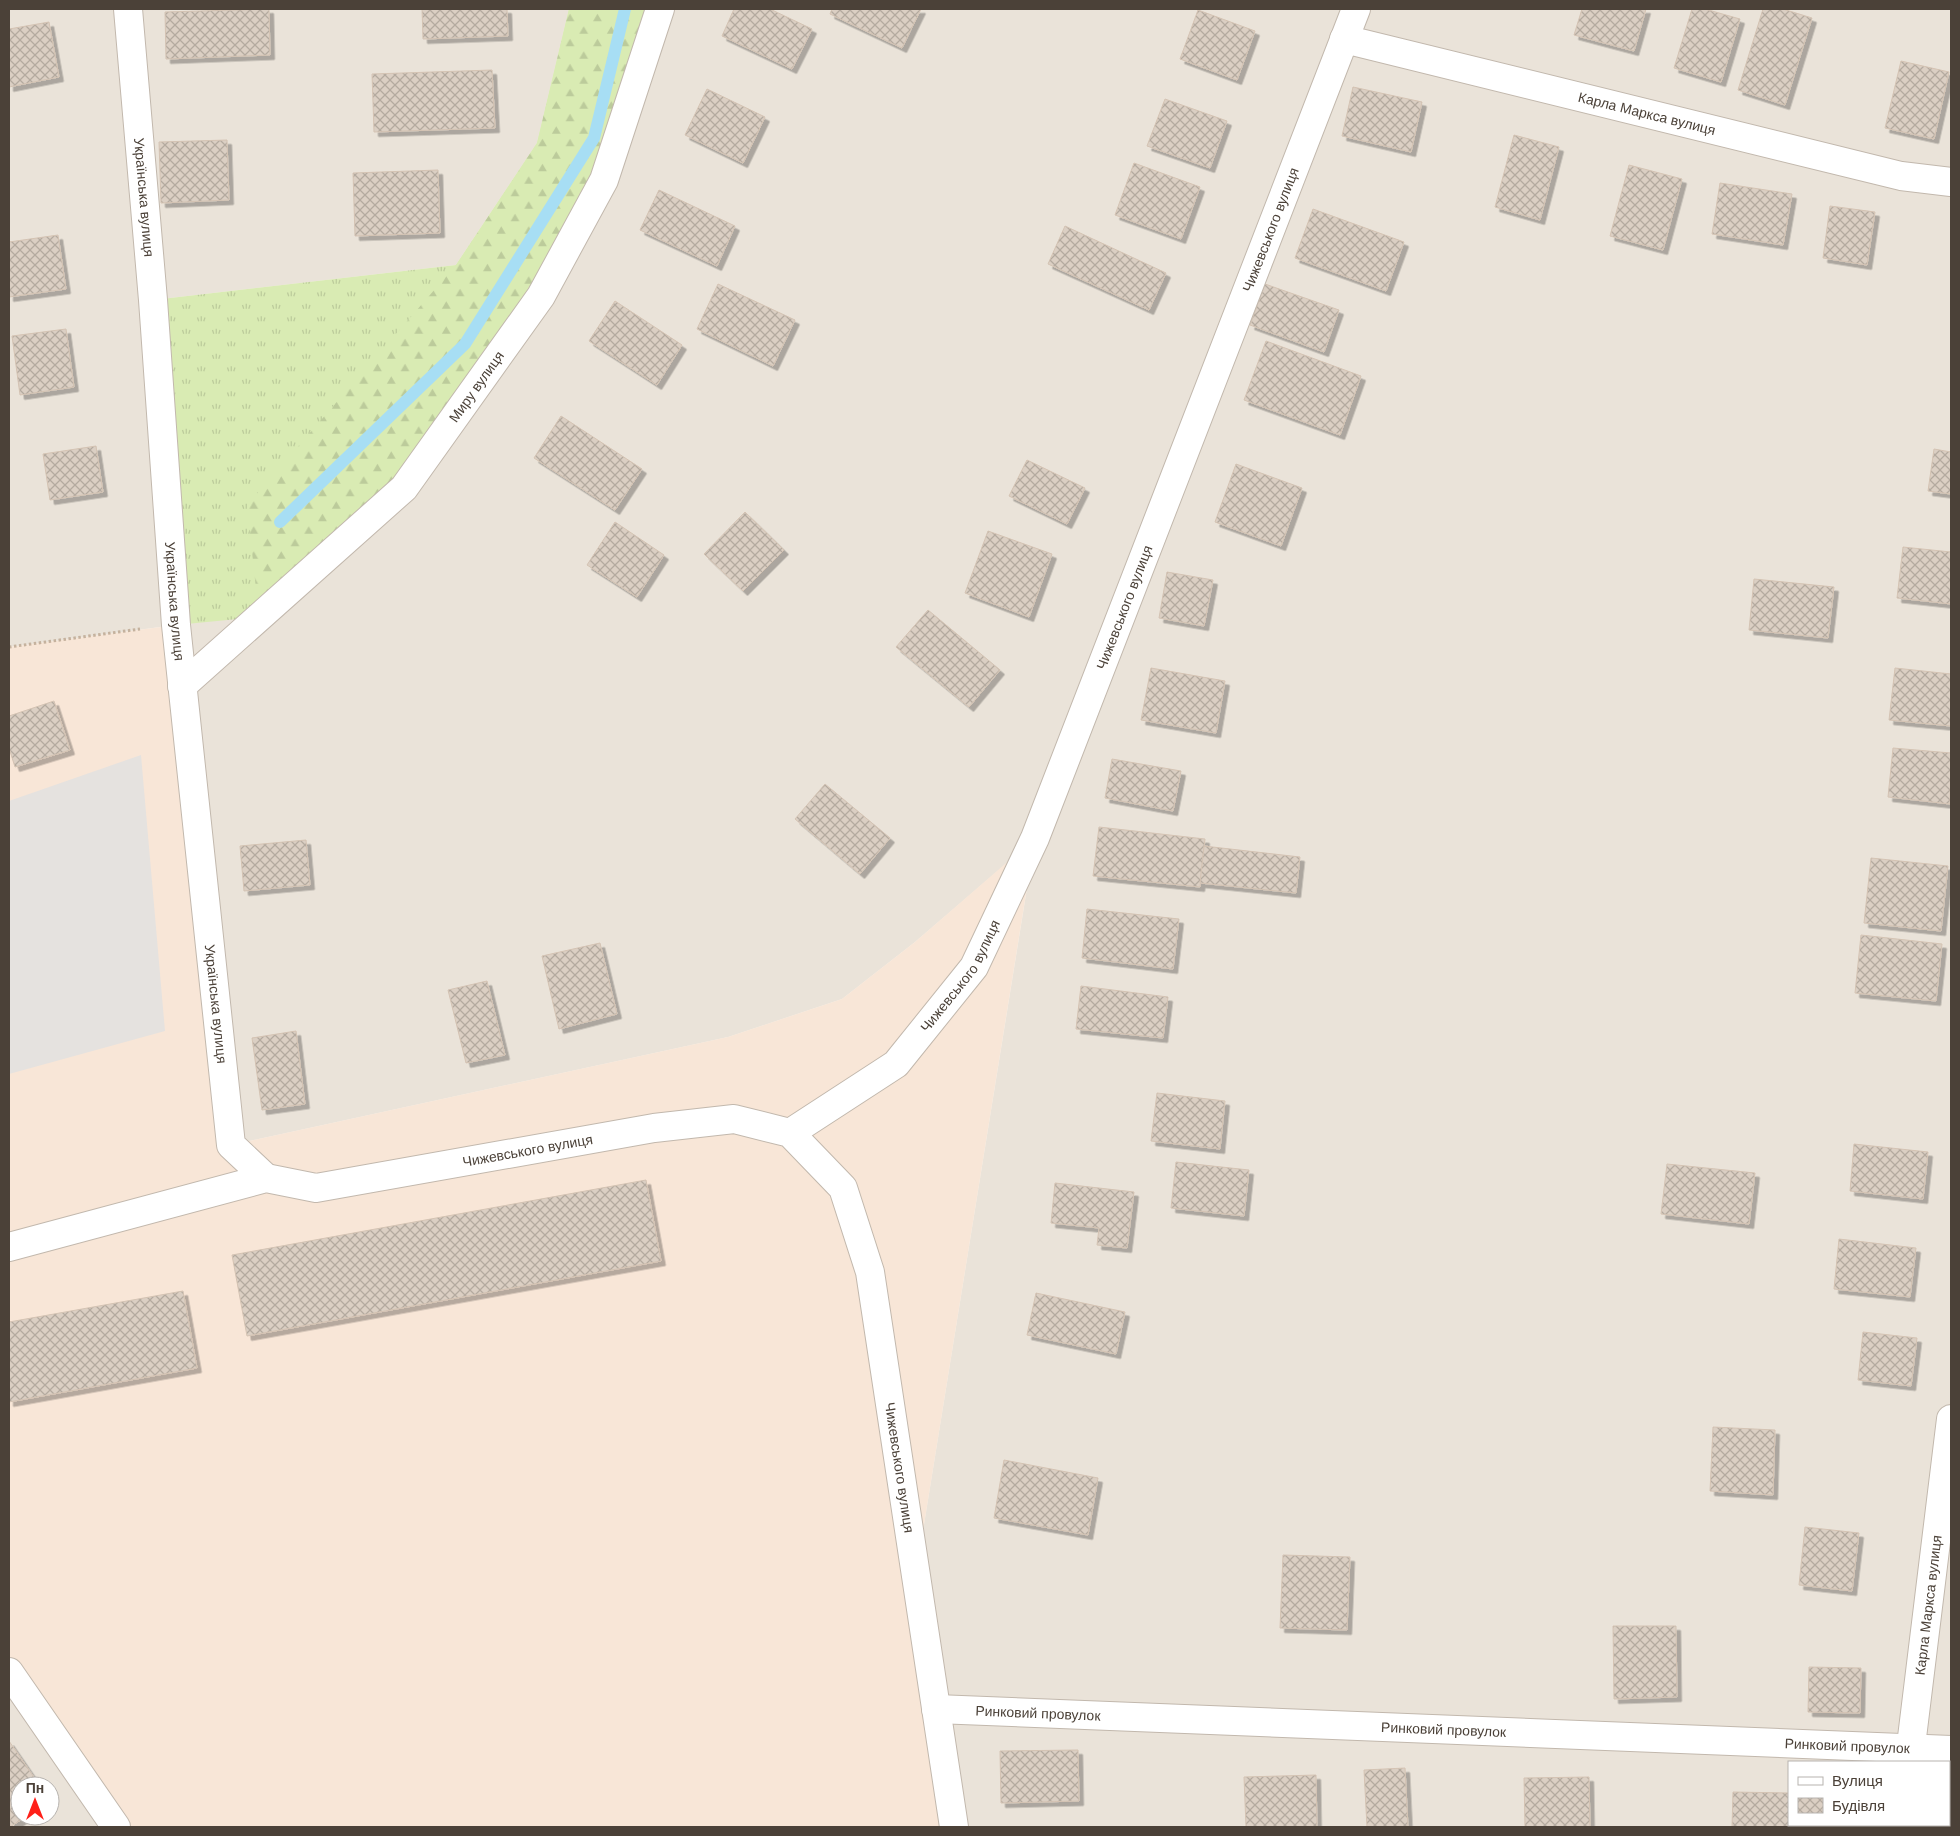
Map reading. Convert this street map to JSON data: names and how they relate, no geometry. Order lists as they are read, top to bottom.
{
  "streets": {
    "street": [
      "Карла Маркса вулиця",
      "Українська вулиця",
      "Чижевського вулиця",
      "Миру вулиця",
      "Ринковий провулок"
    ]
  },
  "crossings": [
    ["Карла Маркса вулиця", "Чижевського вулиця"],
    ["Карла Маркса вулиця", "Ринковий провулок"],
    ["Українська вулиця", "Чижевського вулиця"],
    ["Українська вулиця", "Миру вулиця"],
    ["Чижевського вулиця", "Ринковий провулок"]
  ],
  "legend": ["Вулиця", "Будівля"],
  "north": "top"
}
